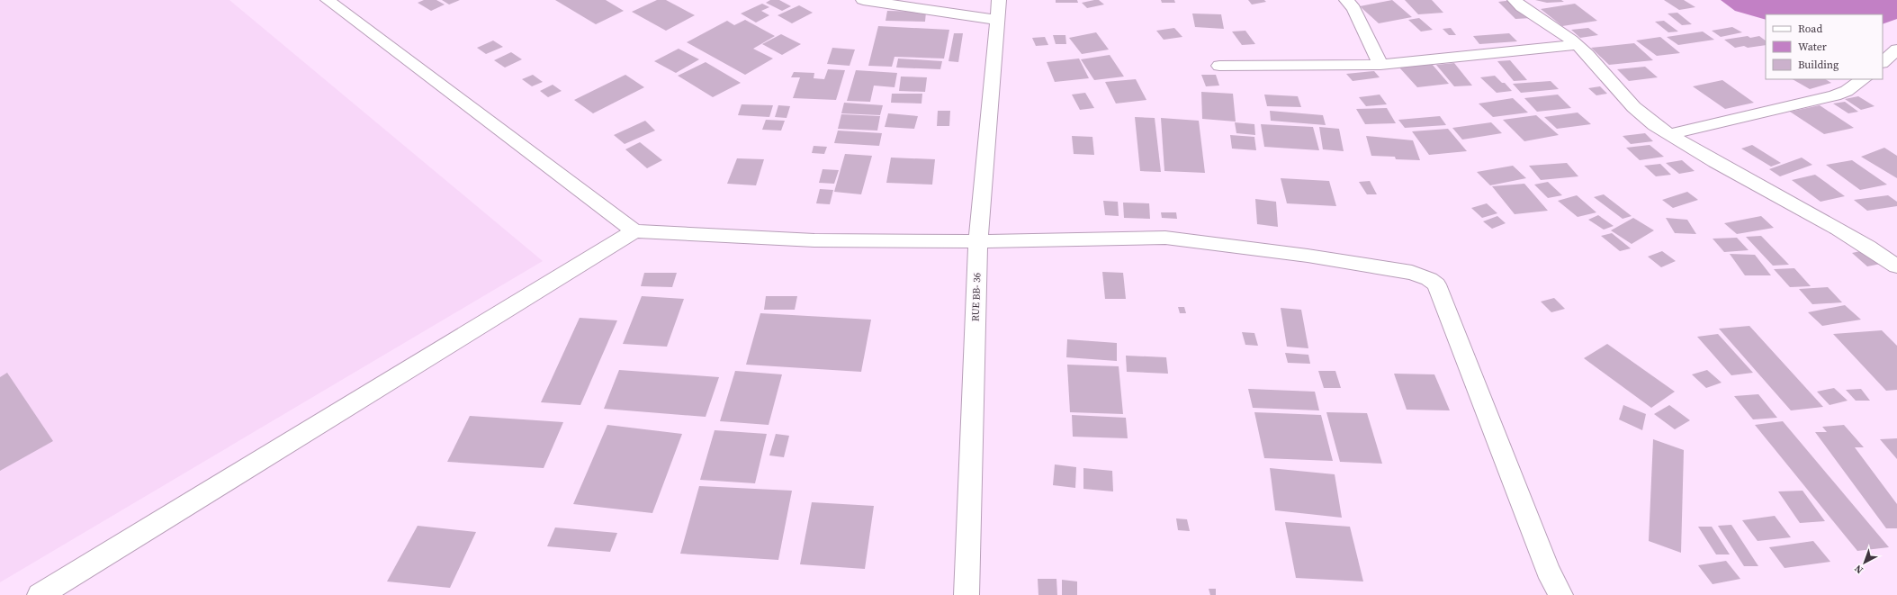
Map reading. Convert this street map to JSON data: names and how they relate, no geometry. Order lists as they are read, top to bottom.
{
  "streets": {
    "street": ["RUE BB- 36"]
  },
  "legend": ["Road", "Water", "Building"],
  "north": "bottom left"
}
